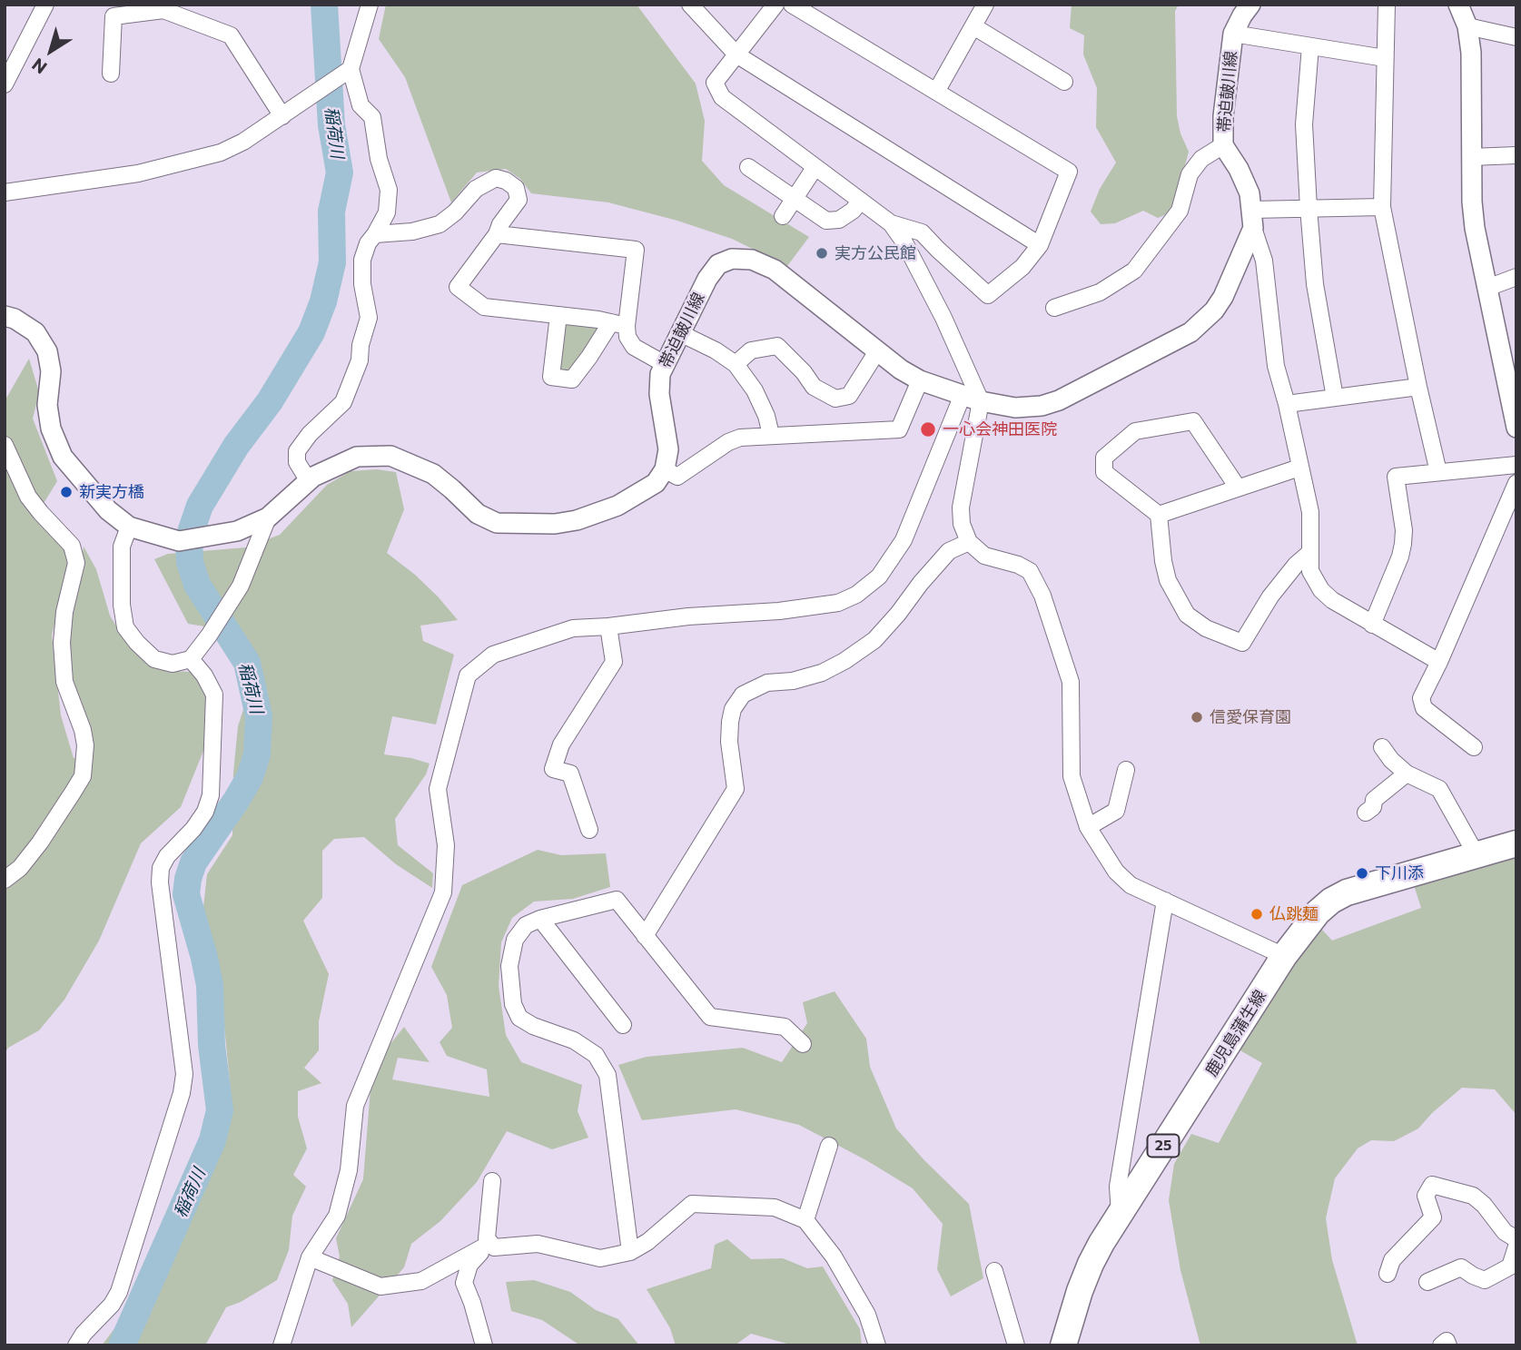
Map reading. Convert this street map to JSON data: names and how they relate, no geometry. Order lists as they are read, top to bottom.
{
  "streets": {
    "main road": ["鹿児島蒲生線", "25"],
    "street": ["帯迫皷川線"]
  },
  "water": ["稲荷川"],
  "places": [
    "実方公民館",
    "一心会神田医院",
    "新実方橋",
    "信愛保育園",
    "下川添",
    "仏跳麺"
  ],
  "north": "bottom left"
}
